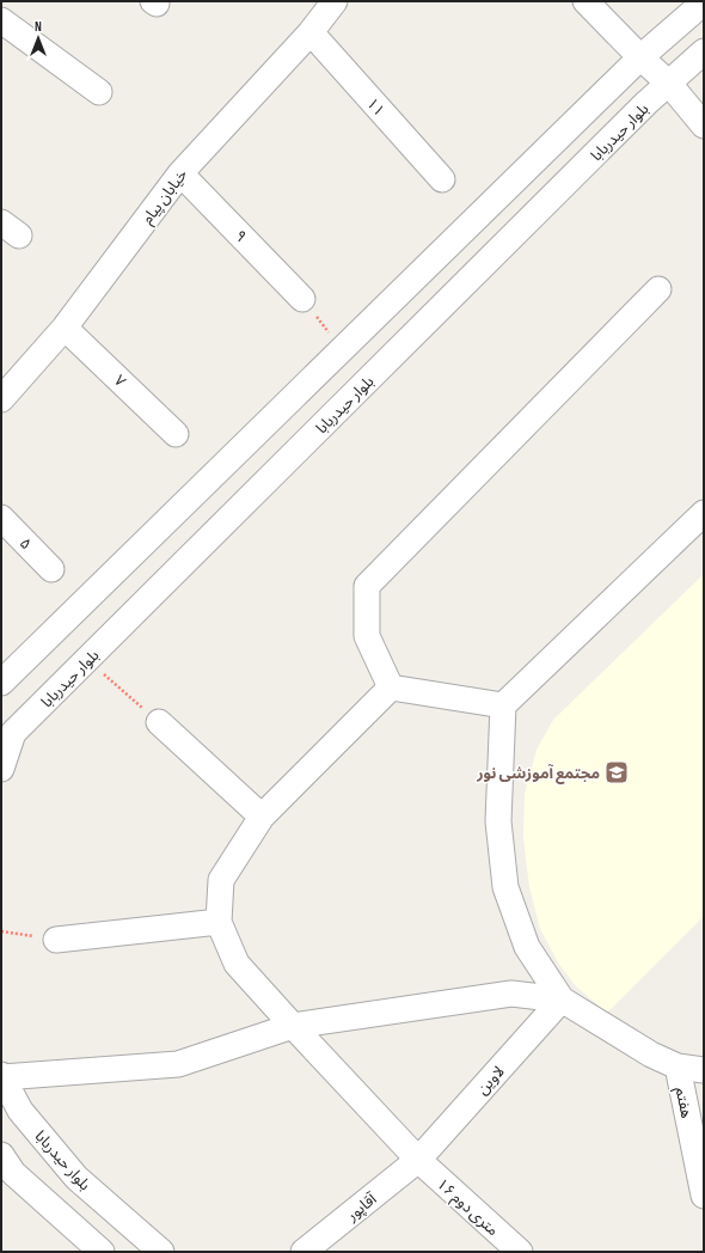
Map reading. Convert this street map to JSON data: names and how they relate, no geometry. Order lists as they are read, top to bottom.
{
  "streets": {
    "street": [
      "۱۱",
      "بلوار حیدربابا",
      "خیابان پیام",
      "۹",
      "۷",
      "۵",
      "لاوین",
      "هفتم",
      "آقاپور",
      "۱۶ متری دوم"
    ]
  },
  "crossings": [
    ["۱۱", "خیابان پیام"],
    ["خیابان پیام", "۹"],
    ["خیابان پیام", "۷"],
    ["لاوین", "آقاپور"],
    ["لاوین", "۱۶ متری دوم"],
    ["آقاپور", "۱۶ متری دوم"]
  ],
  "places": {
    "school or university": ["مجتمع آموزشی نور"]
  },
  "north": "top"
}
